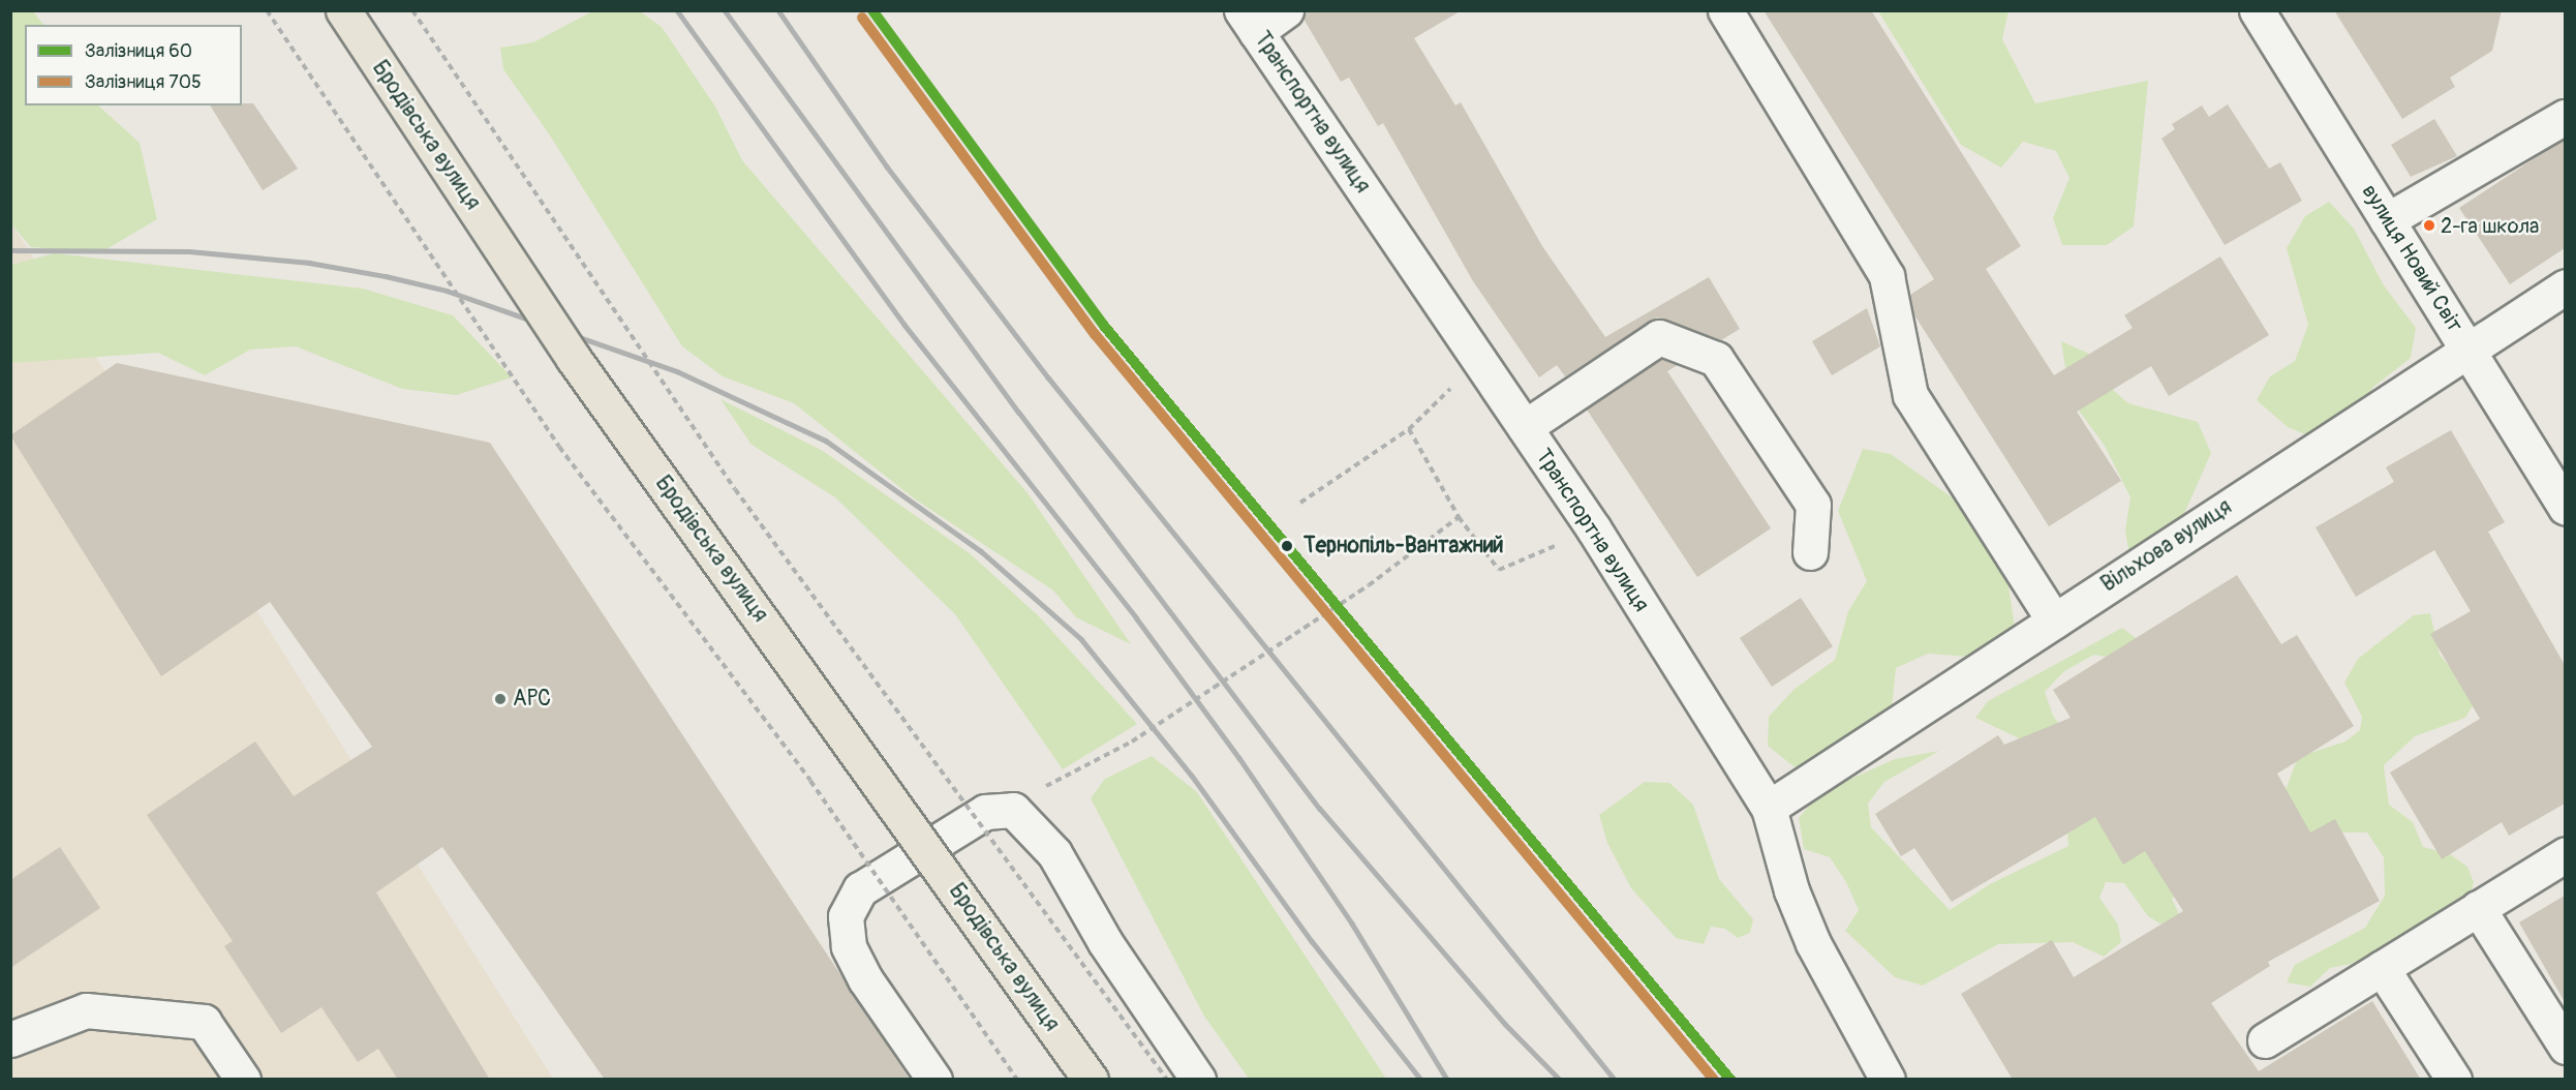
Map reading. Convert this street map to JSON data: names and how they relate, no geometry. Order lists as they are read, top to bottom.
{
  "streets": {
    "main road": ["Бродівська вулиця"],
    "street": ["Транспортна вулиця", "вулиця Новий Світ", "Вільхова вулиця"]
  },
  "crossings": [
    ["Транспортна вулиця", "Вільхова вулиця"],
    ["вулиця Новий Світ", "Вільхова вулиця"]
  ],
  "places": ["2-га школа", "Тернопіль-Вантажний", "АРС"],
  "lines": ["rail line 60", "rail line 705"],
  "legend": ["Залізниця 60", "Залізниця 705"]
}
